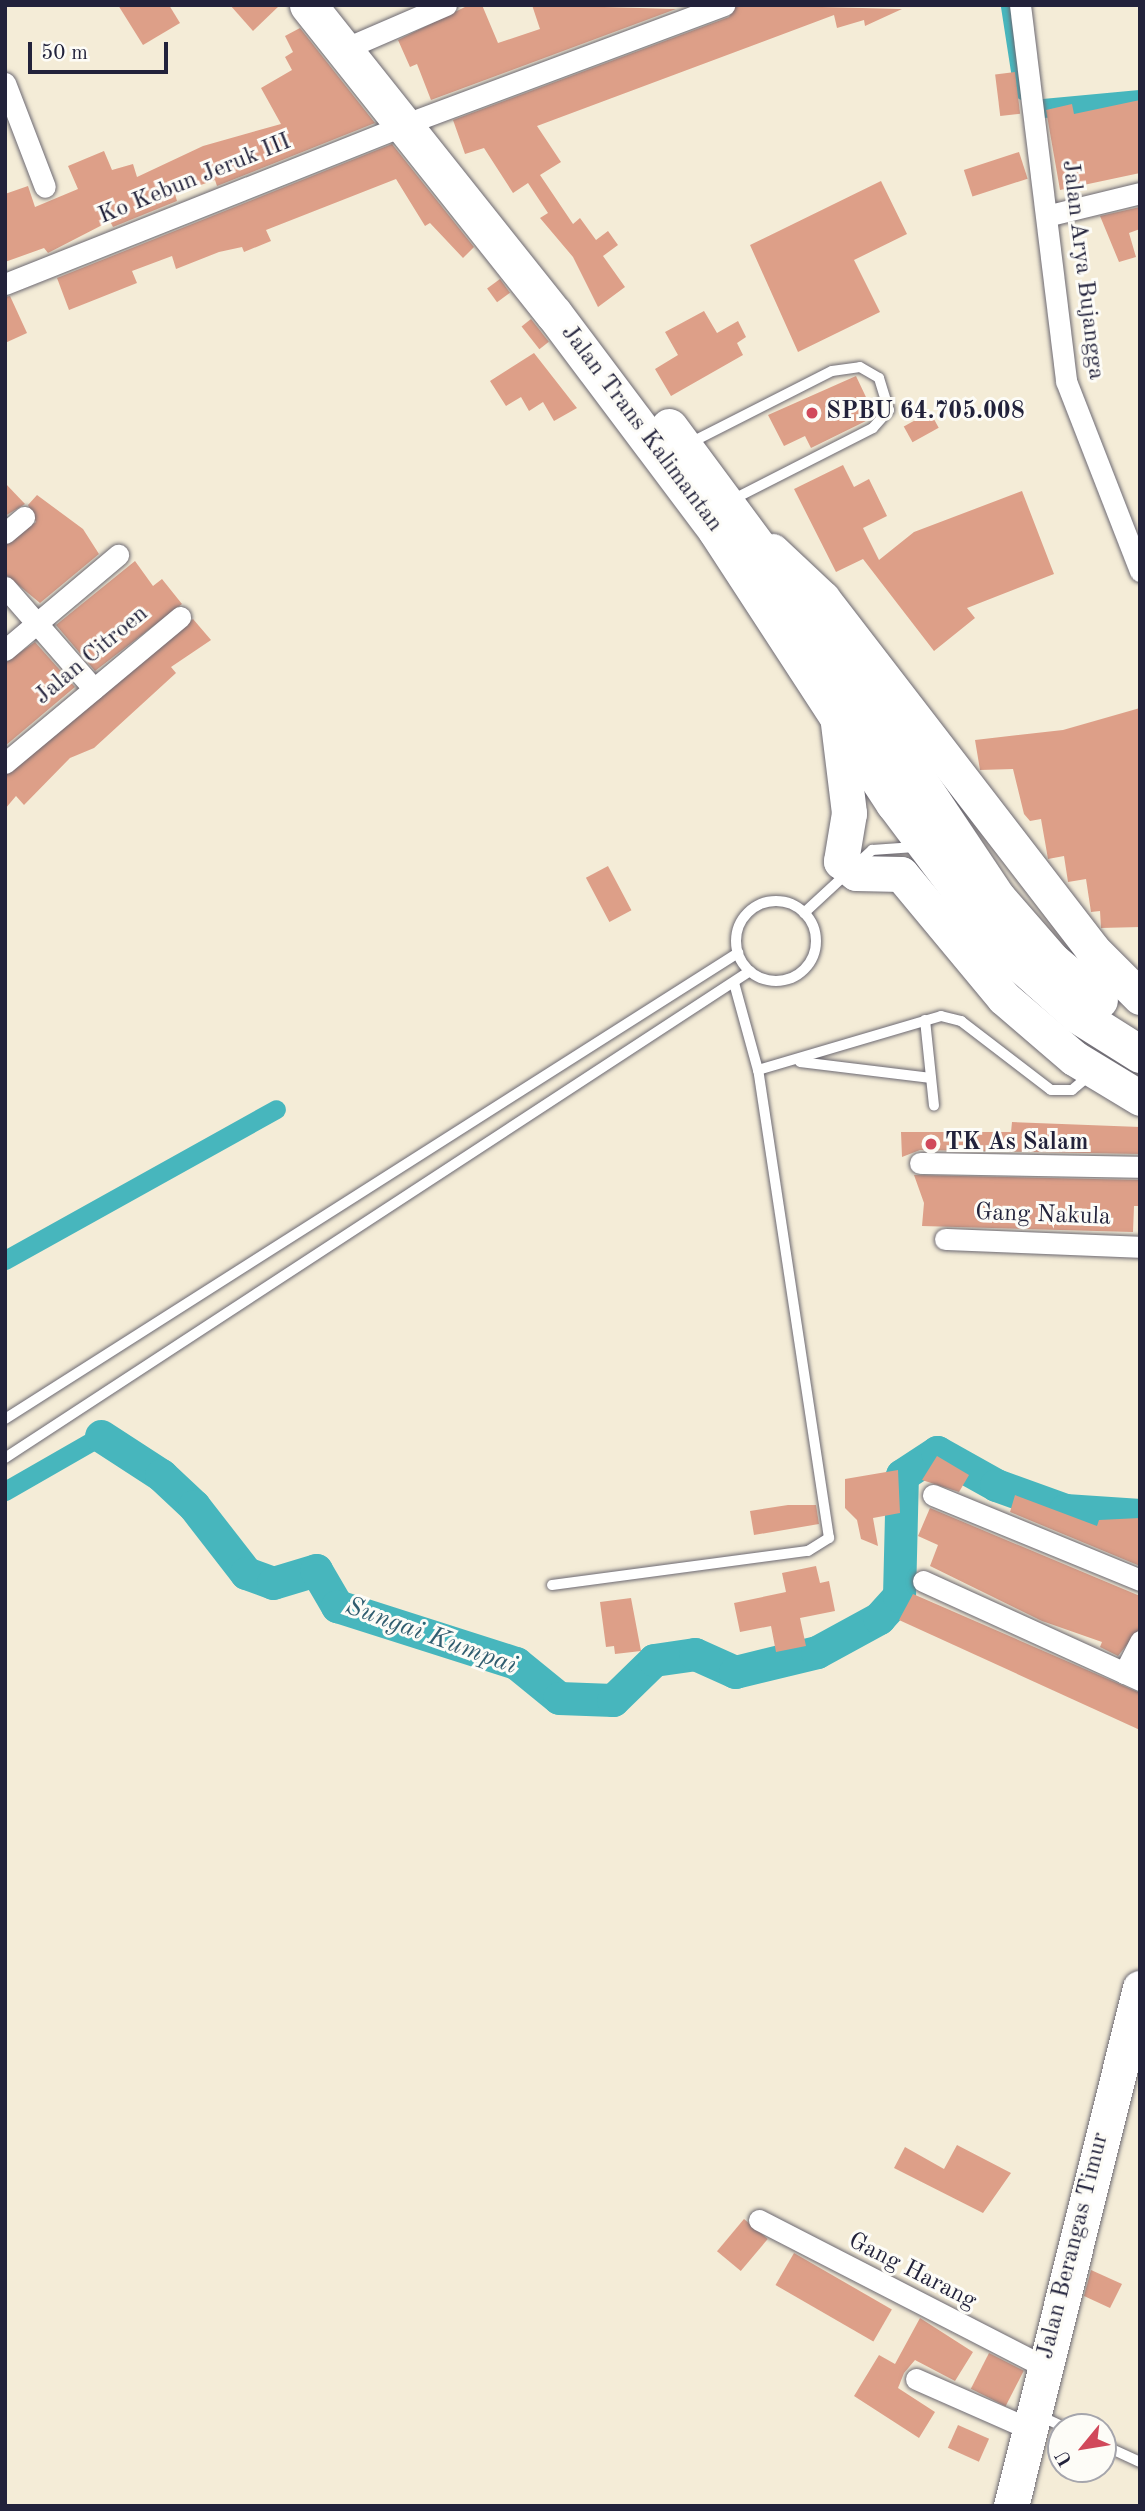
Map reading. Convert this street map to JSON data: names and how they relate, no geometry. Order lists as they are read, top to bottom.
{
  "streets": {
    "highway": ["Jalan Trans Kalimantan"],
    "main road": ["Jalan Berangas Timur"],
    "street": [
      "Ko Kebun Jeruk III",
      "Jalan Arya Bujangga",
      "Jalan Citroen",
      "Gang Nakula",
      "Gang Harang"
    ]
  },
  "crossings": [
    ["Ko Kebun Jeruk III", "Jalan Trans Kalimantan"],
    ["Jalan Berangas Timur", "Gang Harang"]
  ],
  "water": ["Sungai Kumpai"],
  "places": ["SPBU 64.705.008", "TK As Salam"],
  "scale_bar": "50 m",
  "north": "bottom left"
}
